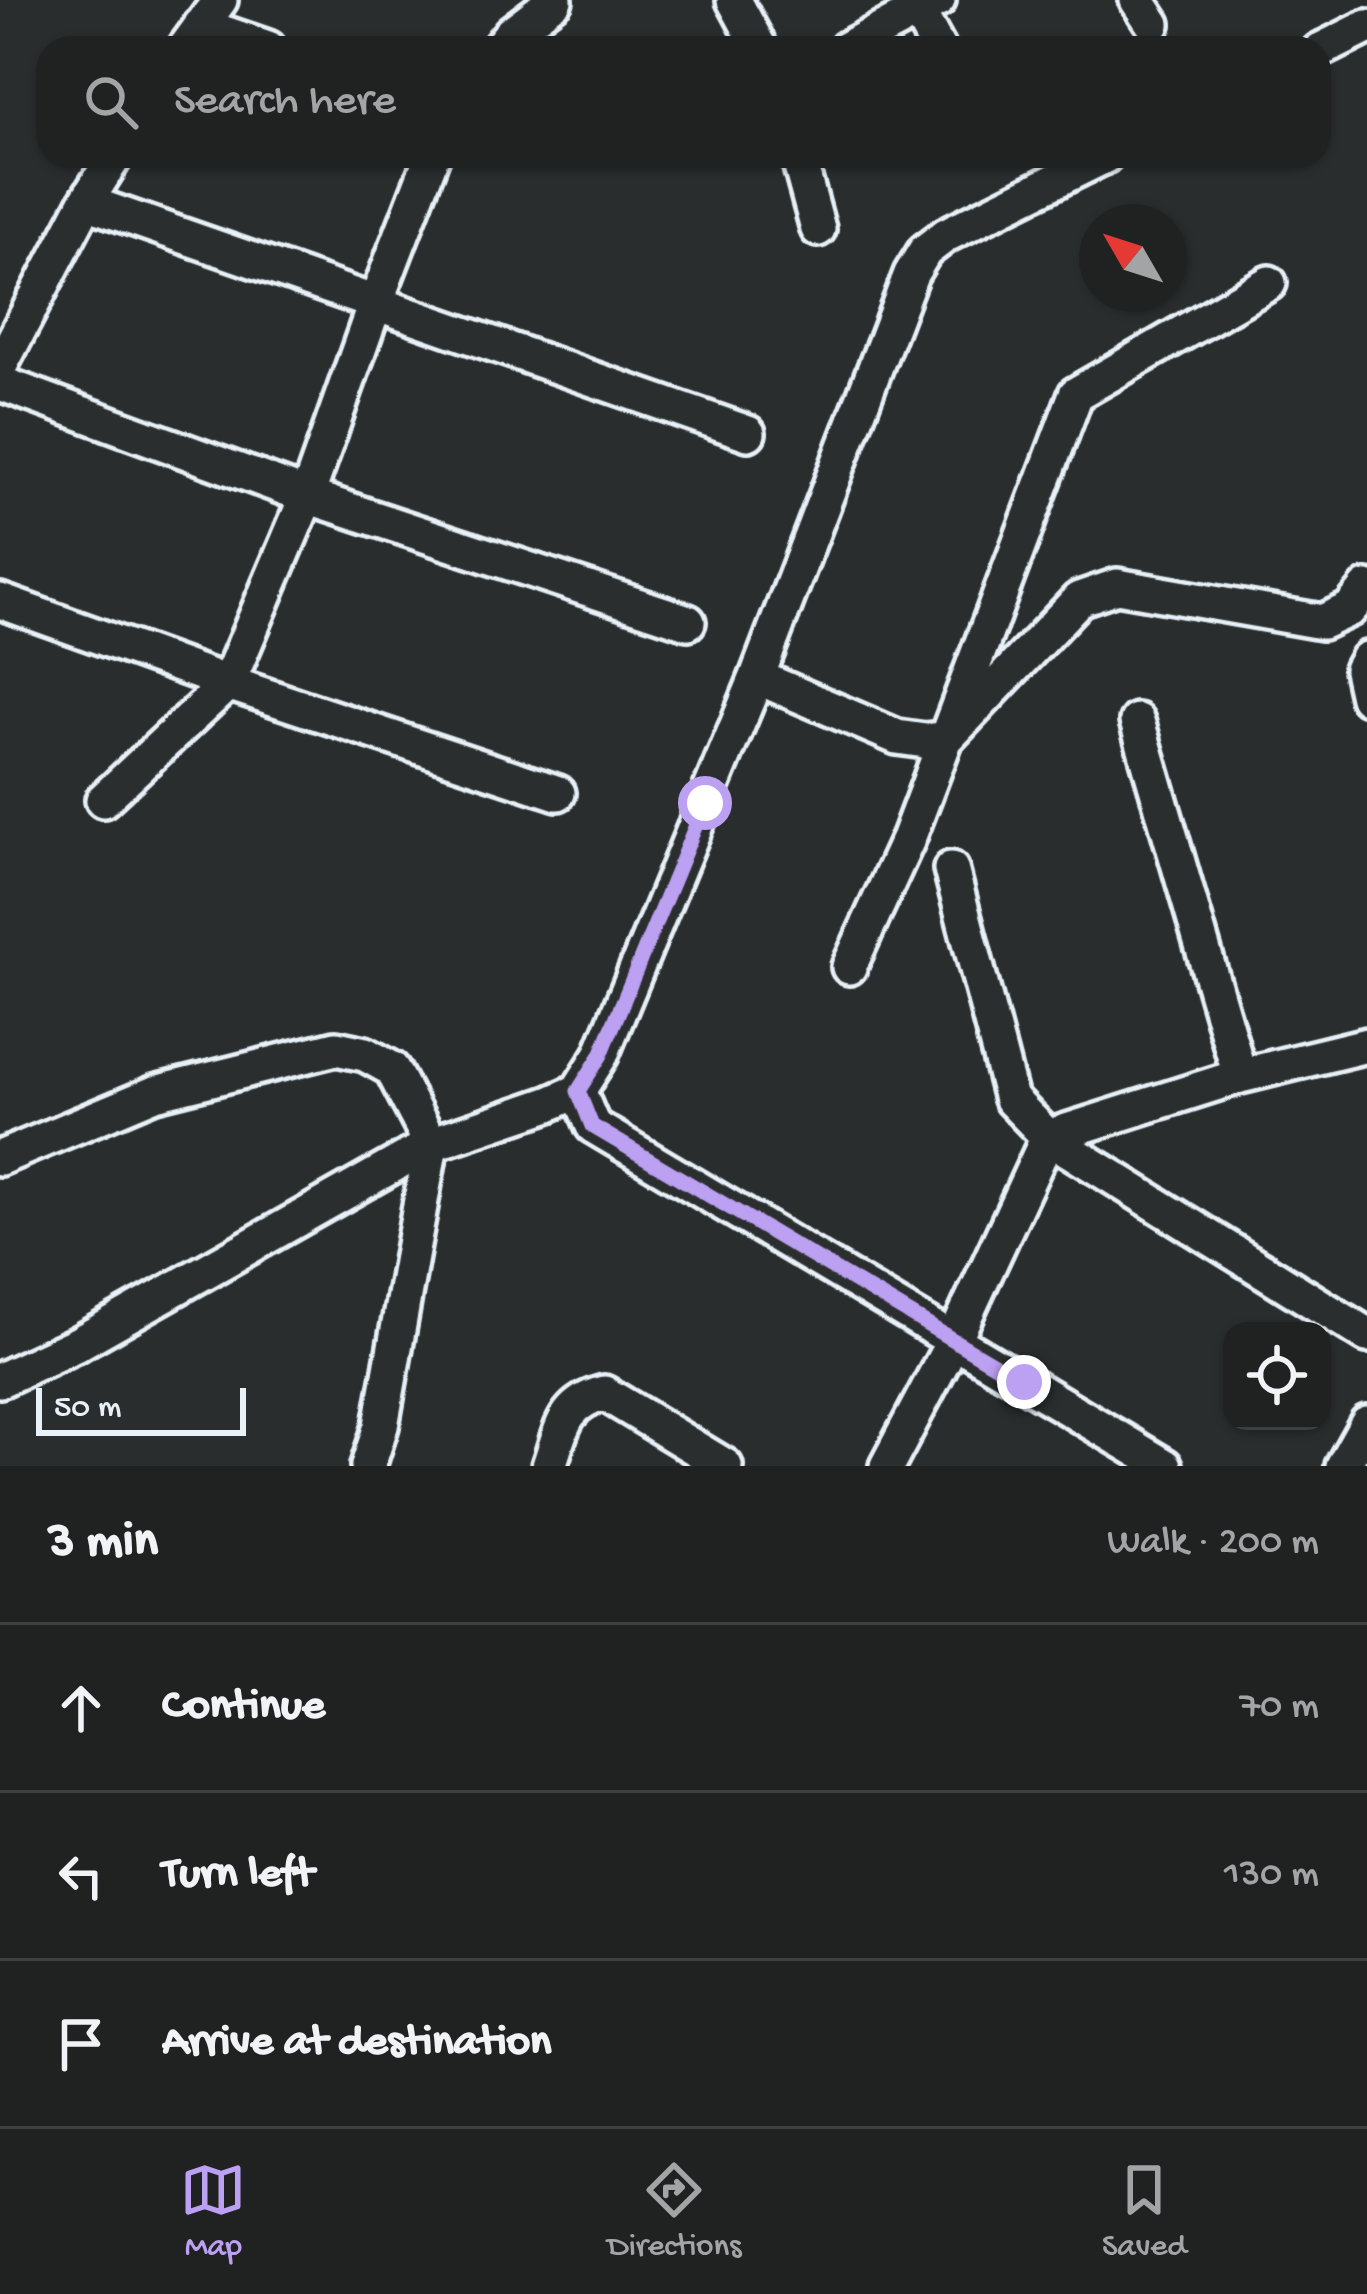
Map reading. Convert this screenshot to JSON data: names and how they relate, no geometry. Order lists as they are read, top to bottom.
{
  "scale_bar": "50 m",
  "north": "top left",
  "page": {
    "search": "Search here",
    "scale": "50 m",
    "heading": ["3 min", "Walk · 200 m"],
    "list": [
      ["Continue", "70 m"],
      ["Turn left", "130 m"],
      "Arrive at destination"
    ],
    "nav": ["Map", "Directions", "Saved"]
  }
}
